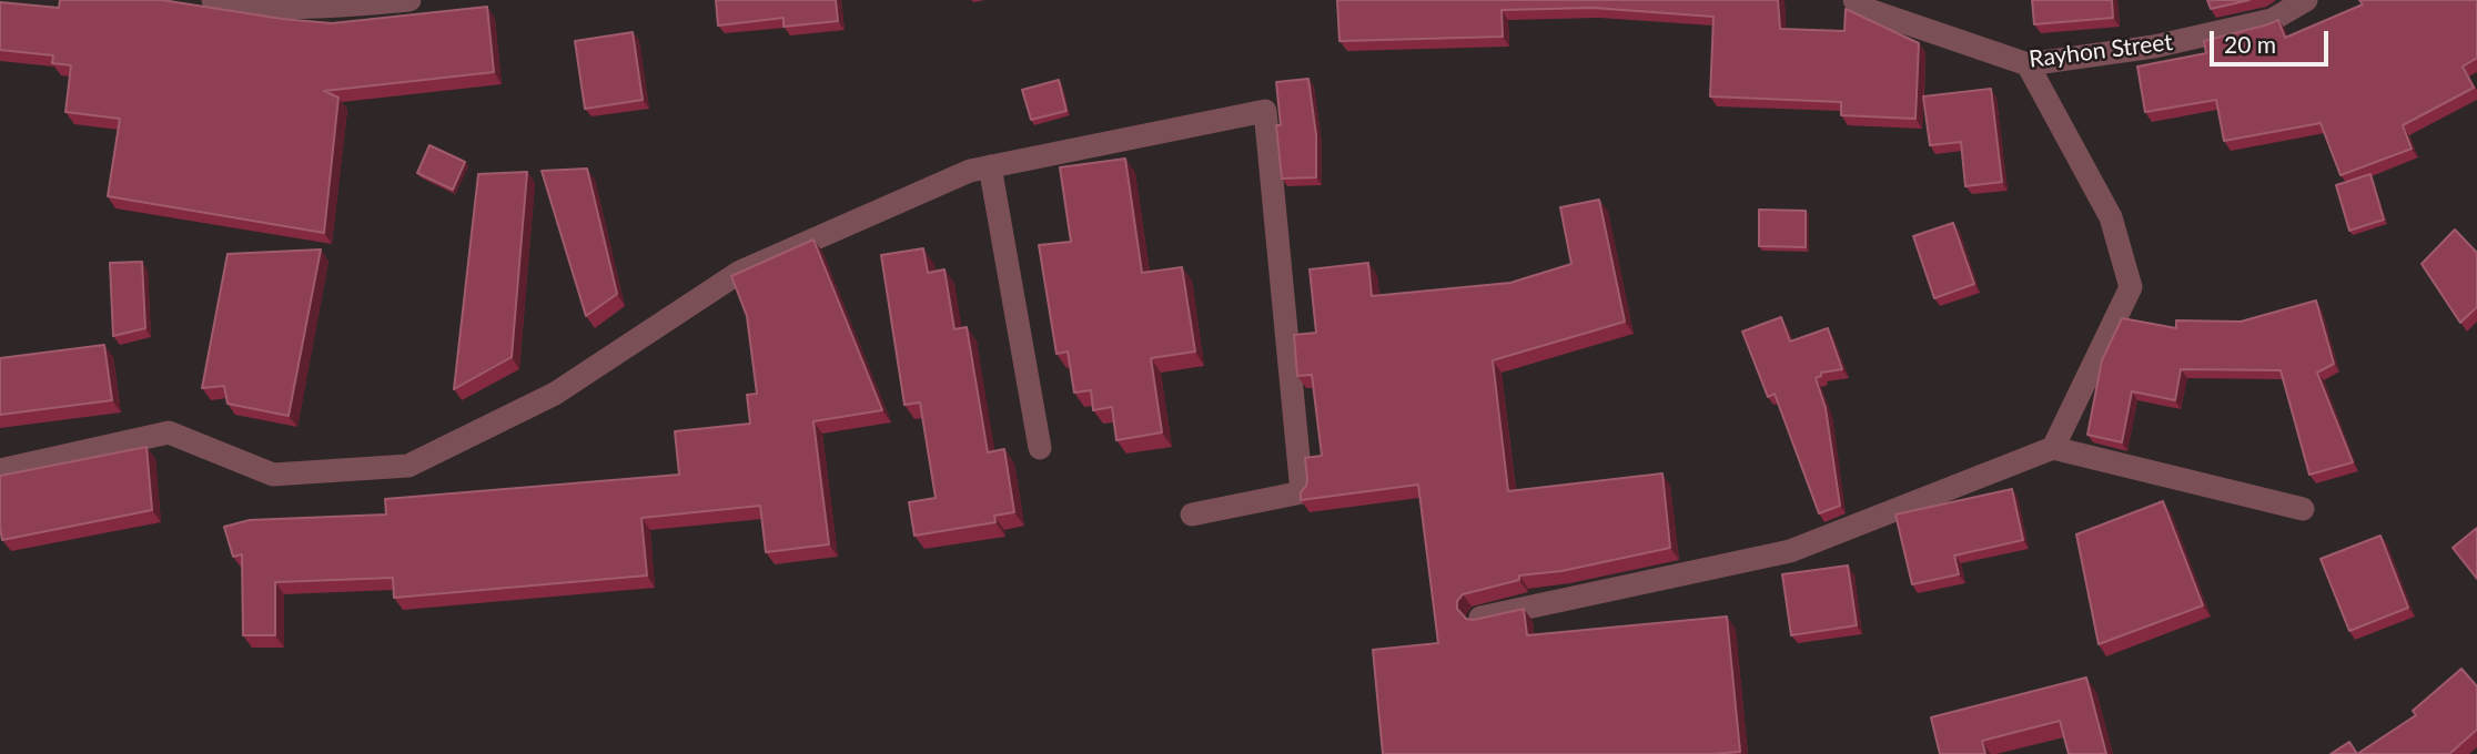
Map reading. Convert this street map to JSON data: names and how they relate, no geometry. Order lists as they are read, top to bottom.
{
  "streets": {
    "street": ["Rayhon Street"]
  },
  "scale_bar": "20 m"
}
